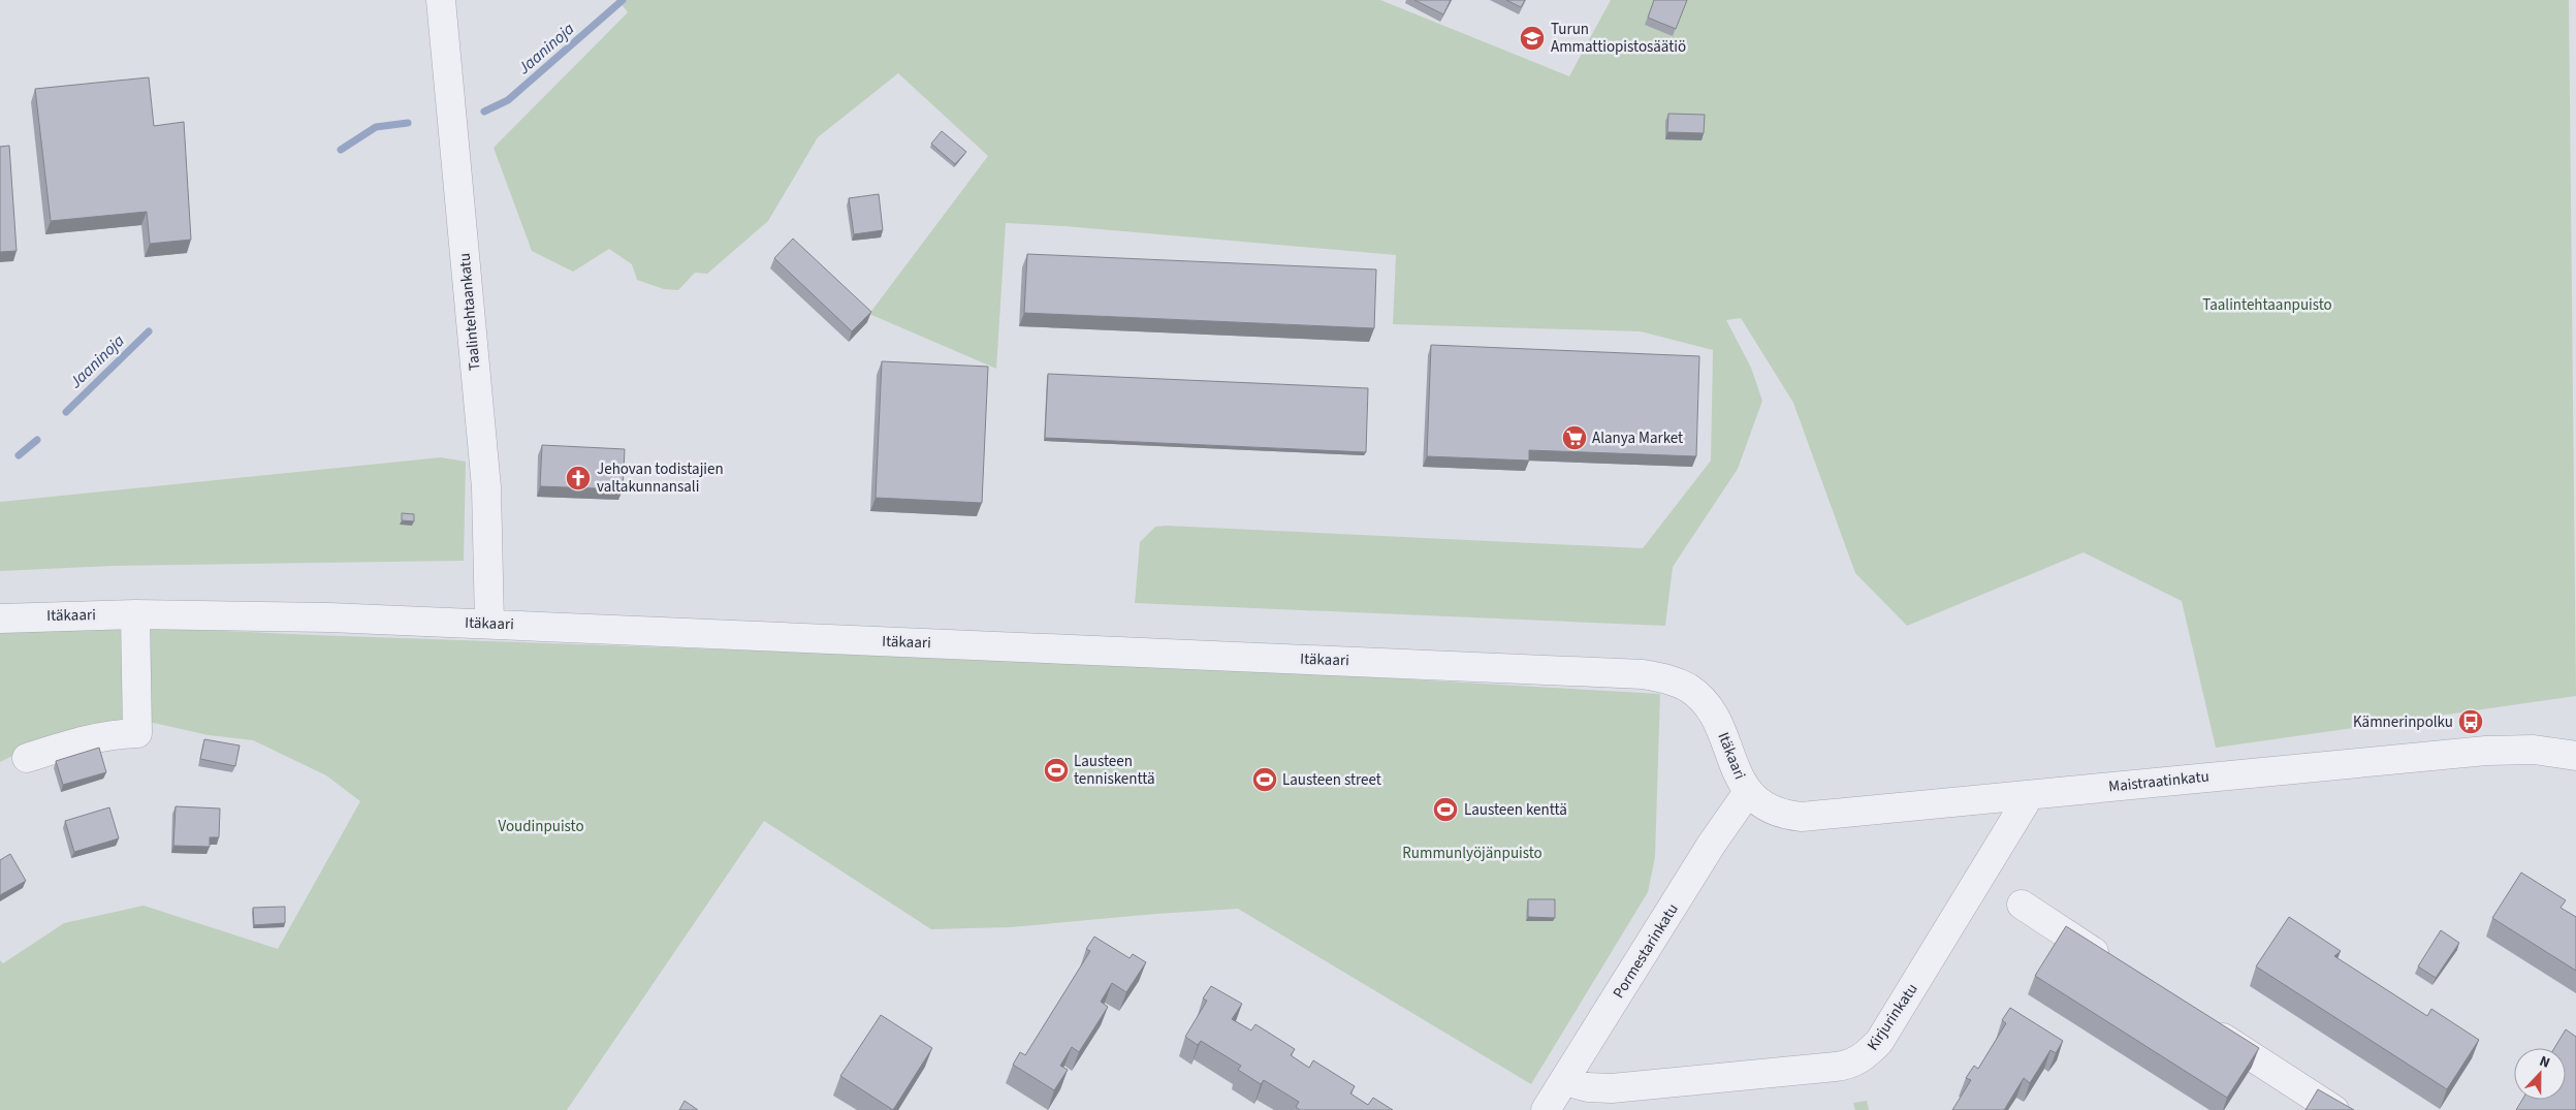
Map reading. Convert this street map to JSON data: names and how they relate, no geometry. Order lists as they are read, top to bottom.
{
  "streets": {
    "street": [
      "Taalintehtaankatu",
      "Itäkaari",
      "Maistraatinkatu",
      "Pormestarinkatu",
      "Kirjurinkatu"
    ]
  },
  "crossings": [
    ["Taalintehtaankatu", "Itäkaari"],
    ["Itäkaari", "Maistraatinkatu"],
    ["Itäkaari", "Pormestarinkatu"],
    ["Maistraatinkatu", "Pormestarinkatu"],
    ["Maistraatinkatu", "Kirjurinkatu"],
    ["Pormestarinkatu", "Kirjurinkatu"]
  ],
  "water": ["Jaaninoja"],
  "parks": ["Taalintehtaanpuisto", "Voudinpuisto", "Rummunlyöjänpuisto"],
  "places": {
    "school or university": ["Turun Ammattiopistosäätiö"],
    "supermarket": ["Alanya Market"],
    "church": ["Jehovan todistajien valtakunnansali"],
    "bus stop": ["Kämnerinpolku"],
    "sports": ["Lausteen tenniskenttä", "Lausteen street", "Lausteen kenttä"]
  },
  "north": "top"
}
